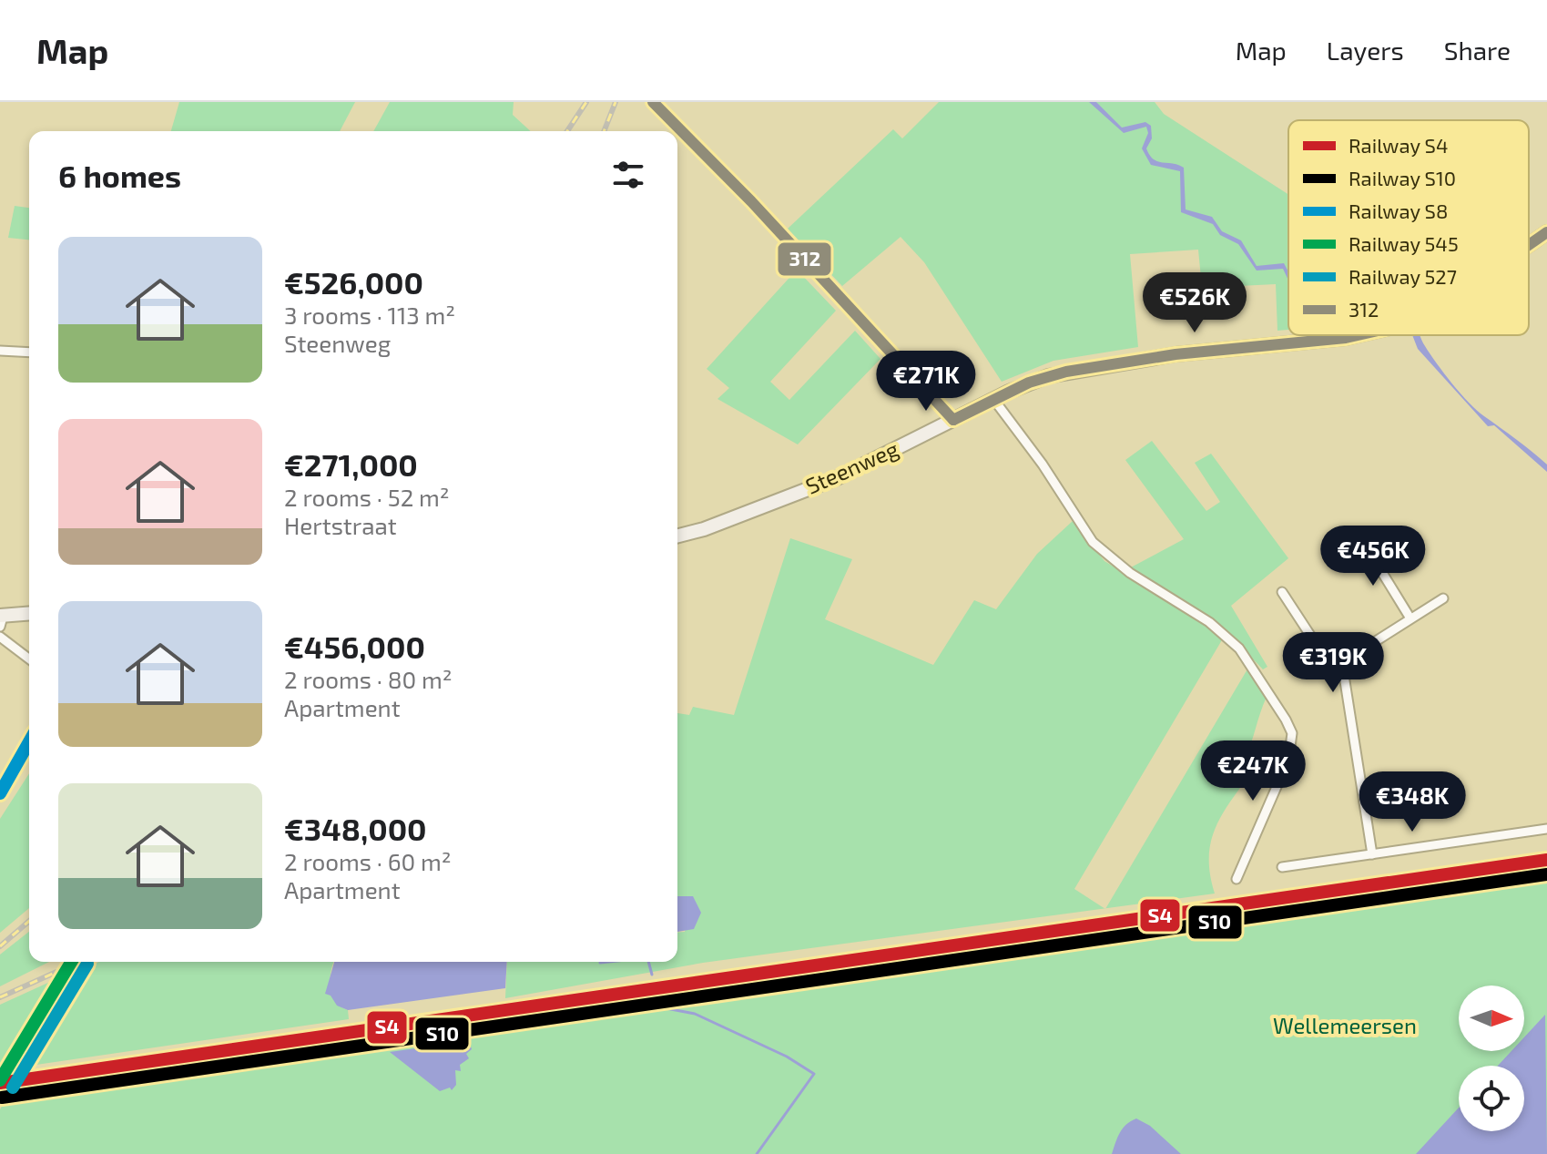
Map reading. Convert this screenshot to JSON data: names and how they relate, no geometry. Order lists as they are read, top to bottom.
{
  "streets": {
    "main road": ["Steenweg"]
  },
  "parks": ["Wellemeersen"],
  "lines": [
    "transit line 312",
    "rail line S8",
    "rail line S4",
    "rail line S10",
    "rail line 545",
    "rail line 527"
  ],
  "legend": [
    "Railway S4",
    "Railway S10",
    "Railway S8",
    "Railway 545",
    "Railway 527",
    "312"
  ],
  "north": "right",
  "page": {
    "header": "Map",
    "nav": ["Map", "Layers", "Share"],
    "heading": "6 homes",
    "list": [
      {
        "name": "€526,000",
        "note": "3 rooms · 113 m² · Steenweg"
      },
      {
        "name": "€271,000",
        "note": "2 rooms · 52 m² · Hertstraat"
      },
      {
        "name": "€456,000",
        "note": "2 rooms · 80 m² · Apartment"
      },
      {
        "name": "€348,000",
        "note": "2 rooms · 60 m² · Apartment"
      }
    ],
    "price": [
      "€526K",
      "€271K",
      "€456K",
      "€319K",
      "€247K",
      "€348K"
    ]
  }
}
